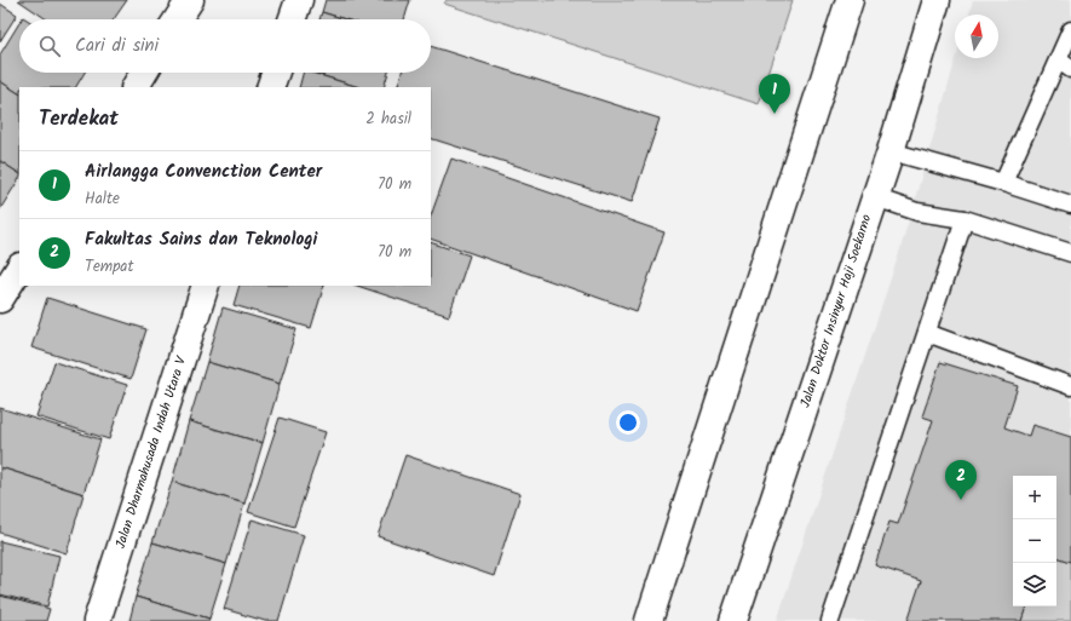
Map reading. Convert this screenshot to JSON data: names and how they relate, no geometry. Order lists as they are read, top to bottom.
{
  "streets": {
    "main road": ["Jalan Doktor Insinyur Haji Soekarno", "Jalan Dharmahusada Indah Utara V"]
  },
  "north": "top",
  "page": {
    "search": "Cari di sini",
    "pins": ["1", "2"],
    "heading": ["Terdekat", "2 hasil"],
    "list": [
      {
        "mark": "1",
        "name": "Airlangga Convenction Center",
        "note": "Halte",
        "value": "70 m"
      },
      {
        "mark": "2",
        "name": "Fakultas Sains dan Teknologi",
        "note": "Tempat",
        "value": "70 m"
      }
    ],
    "map_buttons": ["+", "−"]
  }
}
